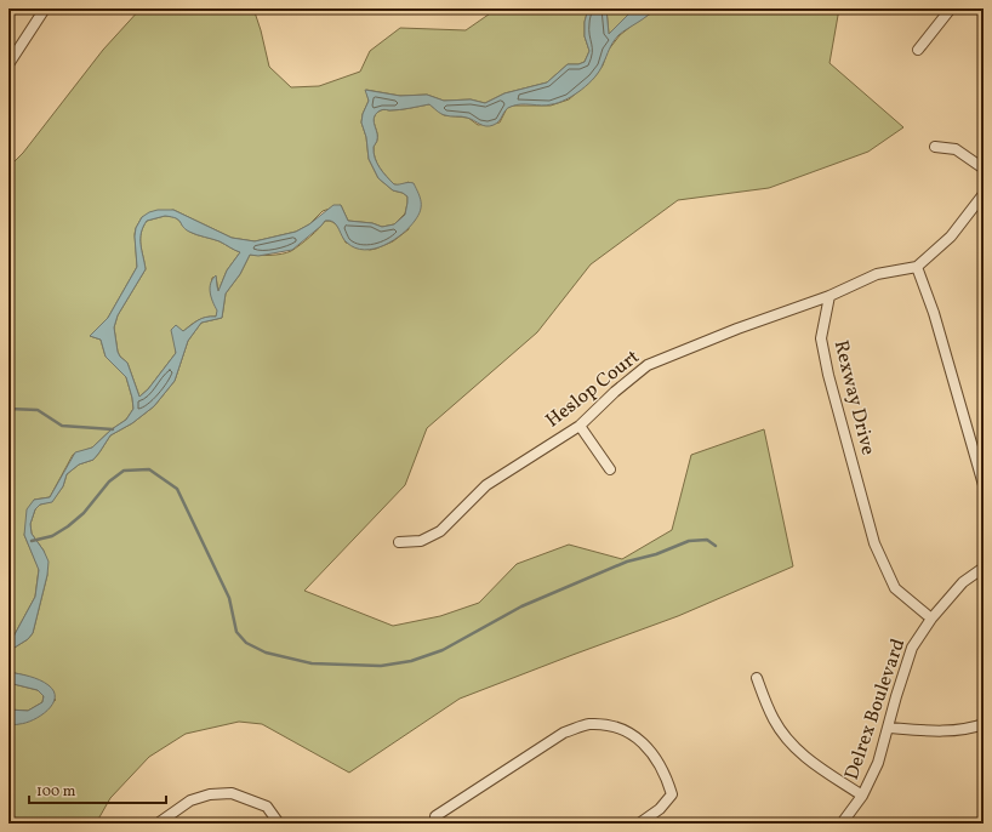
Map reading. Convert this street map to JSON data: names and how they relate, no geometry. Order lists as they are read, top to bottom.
{
  "streets": {
    "street": ["Heslop Court", "Rexway Drive", "Delrex Boulevard"]
  },
  "crossings": [
    ["Heslop Court", "Rexway Drive"],
    ["Rexway Drive", "Delrex Boulevard"]
  ],
  "scale_bar": "100 m"
}
